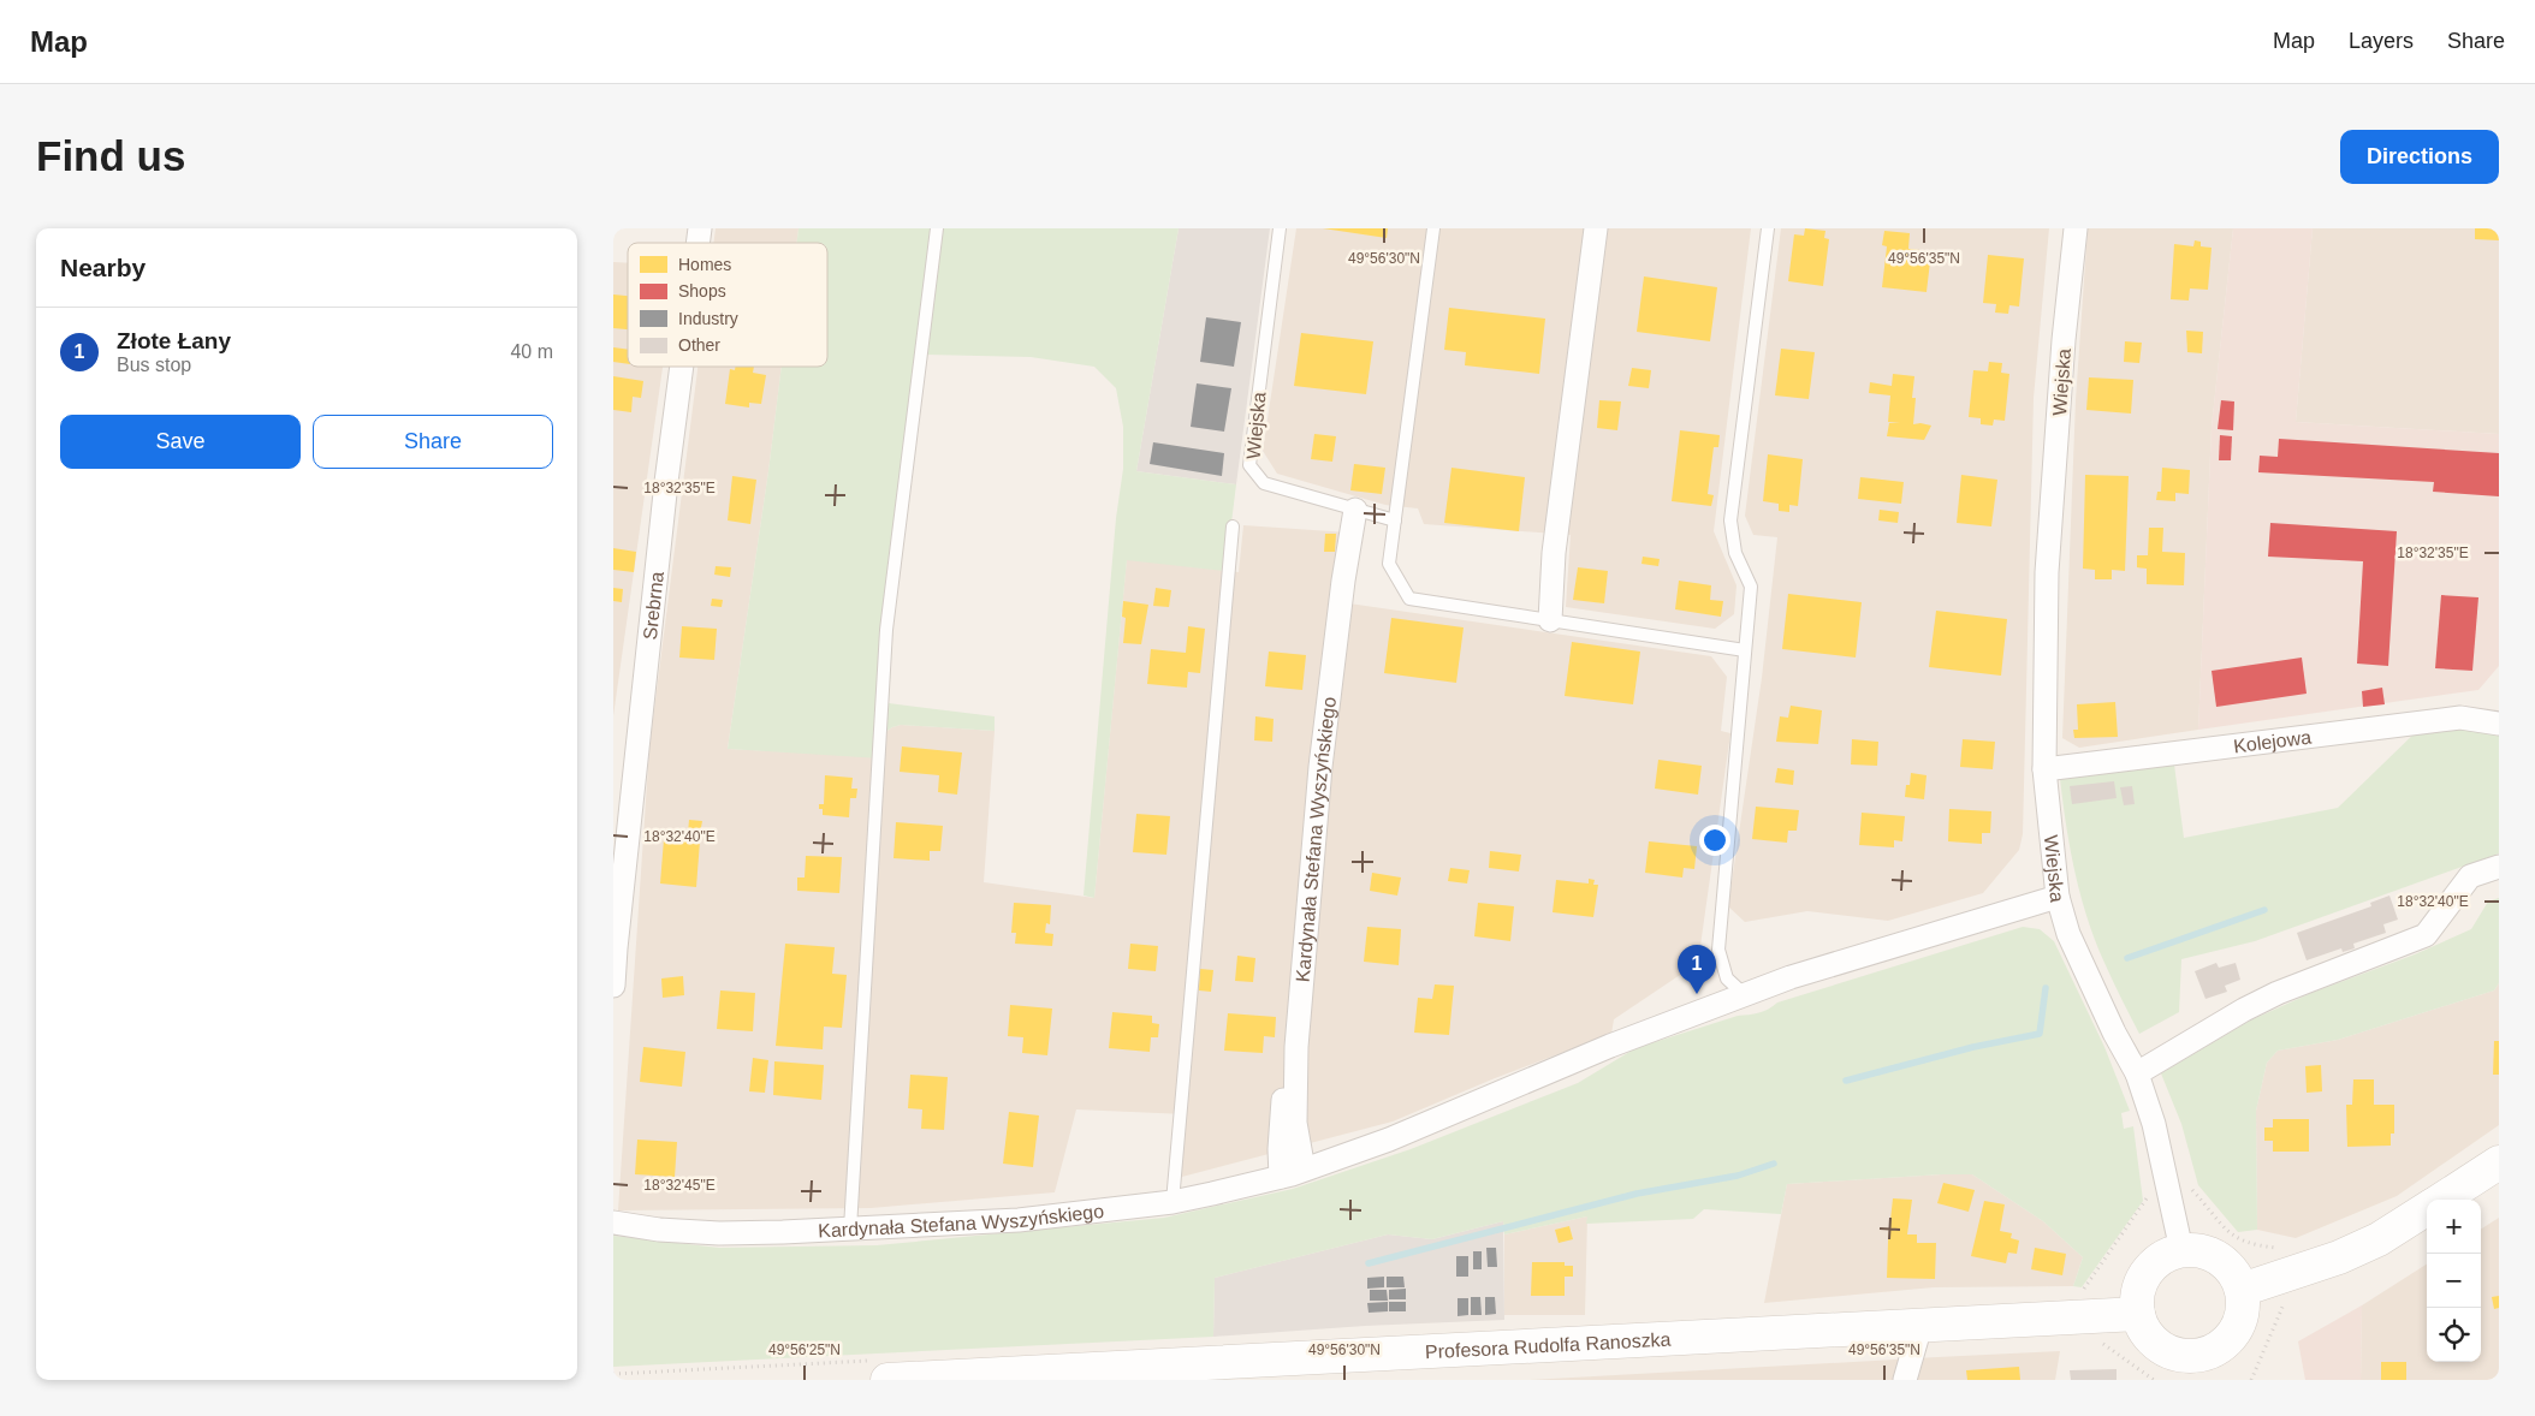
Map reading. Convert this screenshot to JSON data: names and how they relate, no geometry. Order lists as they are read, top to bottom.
{
  "streets": {
    "street": [
      "Wiejska",
      "Srebrna",
      "Kolejowa",
      "Kardynała Stefana Wyszyńskiego",
      "Profesora Rudolfa Ranoszka"
    ]
  },
  "crossings": [
    ["Wiejska", "Kolejowa"],
    ["Wiejska", "Kardynała Stefana Wyszyńskiego"]
  ],
  "legend": [
    "Homes",
    "Shops",
    "Industry",
    "Other"
  ],
  "page": {
    "header": "Map",
    "nav": ["Map", "Layers", "Share"],
    "buttons": [
      "Directions",
      ["Save", "Share"]
    ],
    "title": "Find us",
    "heading": "Nearby",
    "list": [
      {
        "mark": "1",
        "name": "Złote Łany",
        "note": "Bus stop",
        "value": "40 m"
      }
    ],
    "pins": "1",
    "map_buttons": ["+", "−"]
  },
  "coordinates": [
    "49°56'30\"N",
    "49°56'35\"N",
    "18°32'35\"E",
    "18°32'40\"E",
    "18°32'45\"E",
    "49°56'25\"N"
  ]
}
